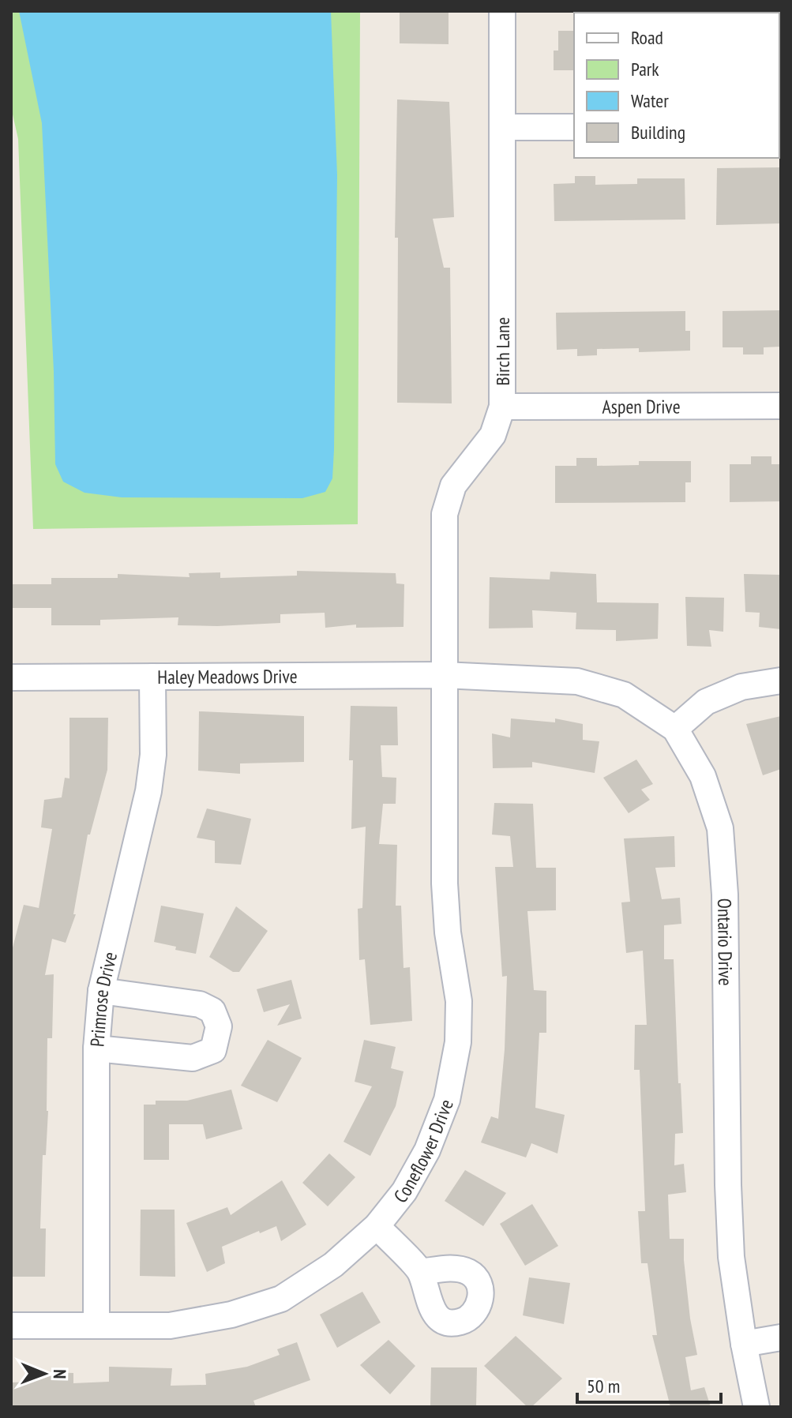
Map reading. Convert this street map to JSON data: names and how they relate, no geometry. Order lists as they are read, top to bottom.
{
  "streets": {
    "street": [
      "Birch Lane",
      "Aspen Drive",
      "Haley Meadows Drive",
      "Ontario Drive",
      "Primrose Drive",
      "Coneflower Drive"
    ]
  },
  "crossings": [
    ["Birch Lane", "Aspen Drive"],
    ["Birch Lane", "Haley Meadows Drive"],
    ["Birch Lane", "Ontario Drive"],
    ["Birch Lane", "Coneflower Drive"],
    ["Haley Meadows Drive", "Ontario Drive"],
    ["Haley Meadows Drive", "Primrose Drive"],
    ["Haley Meadows Drive", "Coneflower Drive"],
    ["Ontario Drive", "Coneflower Drive"],
    ["Primrose Drive", "Coneflower Drive"]
  ],
  "legend": [
    "Road",
    "Park",
    "Water",
    "Building"
  ],
  "scale_bar": "50 m",
  "north": "right"
}
